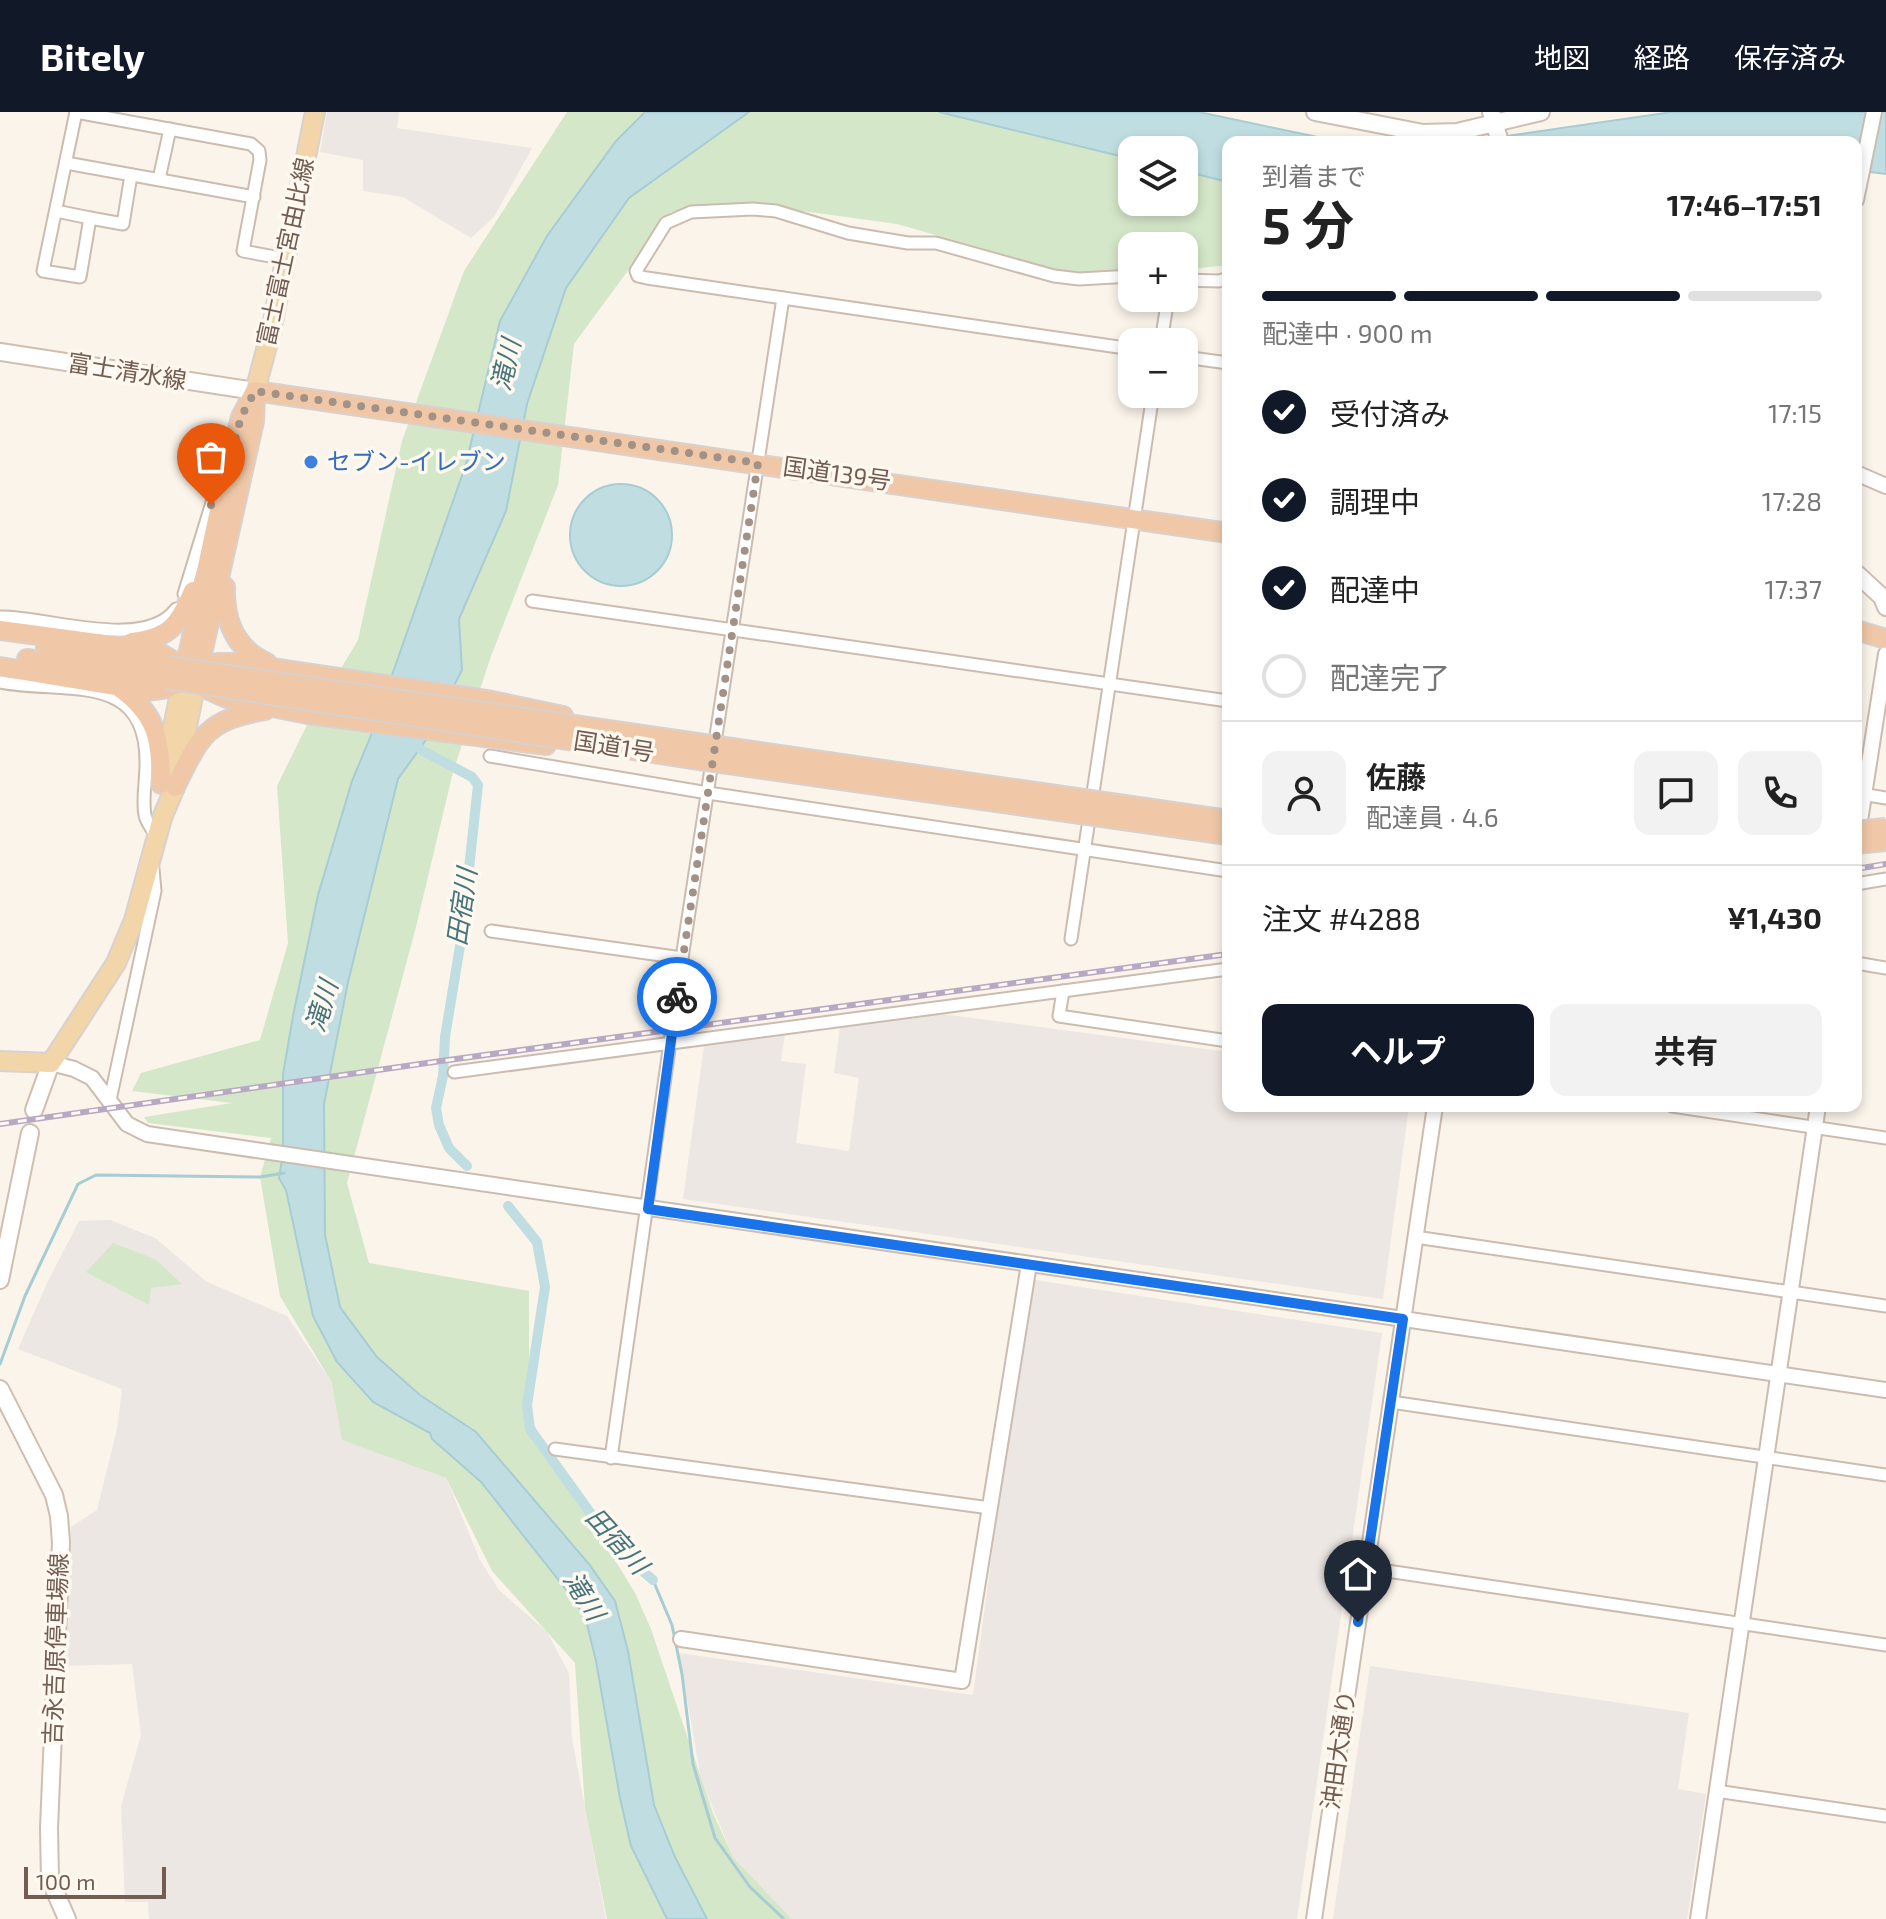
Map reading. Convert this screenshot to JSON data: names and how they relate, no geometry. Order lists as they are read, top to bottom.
{
  "streets": {
    "highway": ["国道139号", "国道1号"],
    "main road": ["富士富士宮由比線", "富士清水線", "吉永吉原停車場線"],
    "street": ["沖田大通り"]
  },
  "crossings": [
    ["富士富士宮由比線", "富士清水線"],
    ["富士富士宮由比線", "国道139号"],
    ["富士清水線", "国道139号"]
  ],
  "water": ["滝川", "田宿川"],
  "places": ["セブン-イレブン"],
  "scale_bar": "100 m",
  "page": {
    "header": "Bitely",
    "nav": ["地図", "経路", "保存済み"],
    "map_buttons": ["+", "−"],
    "heading": ["5 分", "到着まで", "17:46–17:51"],
    "panel": [
      "佐藤",
      "配達員 · 4.6",
      "注文 #4288",
      "¥1,430"
    ],
    "bar": "配達中 · 900 m",
    "list": [
      ["受付済み", "17:15"],
      ["調理中", "17:28"],
      ["配達中", "17:37"],
      "配達完了"
    ],
    "buttons": ["ヘルプ", "共有"],
    "scale": "100 m"
  }
}
